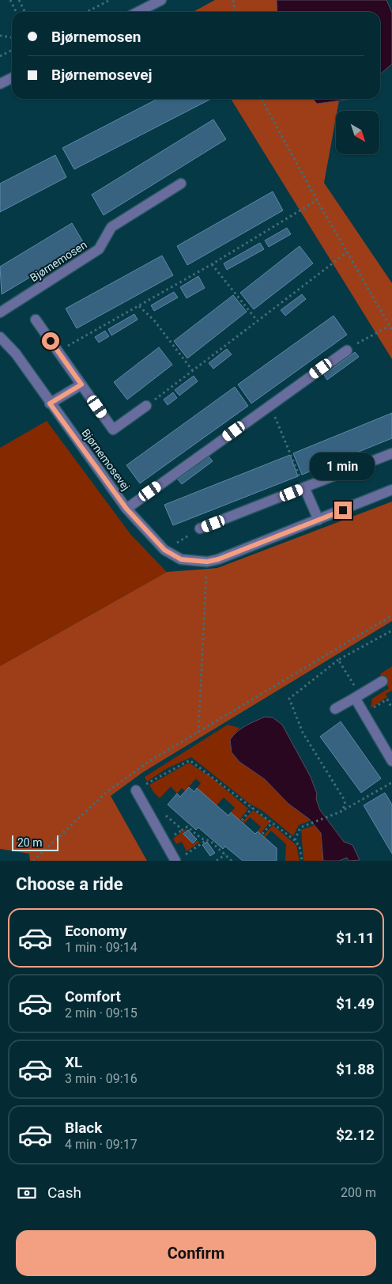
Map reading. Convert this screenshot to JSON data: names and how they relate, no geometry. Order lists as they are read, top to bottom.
{
  "streets": {
    "street": ["Bjørnemosen", "Bjørnemosevej"]
  },
  "scale_bar": "20 m",
  "north": "bottom right",
  "page": {
    "banner": ["Bjørnemosen", "Bjørnemosevej"],
    "bubble": "1 min",
    "scale": "20 m",
    "heading": "Choose a ride",
    "list": [
      {
        "name": "Economy",
        "note": "1 min · 09:14",
        "value": "$1.11"
      },
      {
        "name": "Comfort",
        "note": "2 min · 09:15",
        "value": "$1.49"
      },
      {
        "name": "XL",
        "note": "3 min · 09:16",
        "value": "$1.88"
      },
      {
        "name": "Black",
        "note": "4 min · 09:17",
        "value": "$2.12"
      }
    ],
    "pay": ["Cash", "200 m"],
    "buttons": "Confirm"
  }
}
